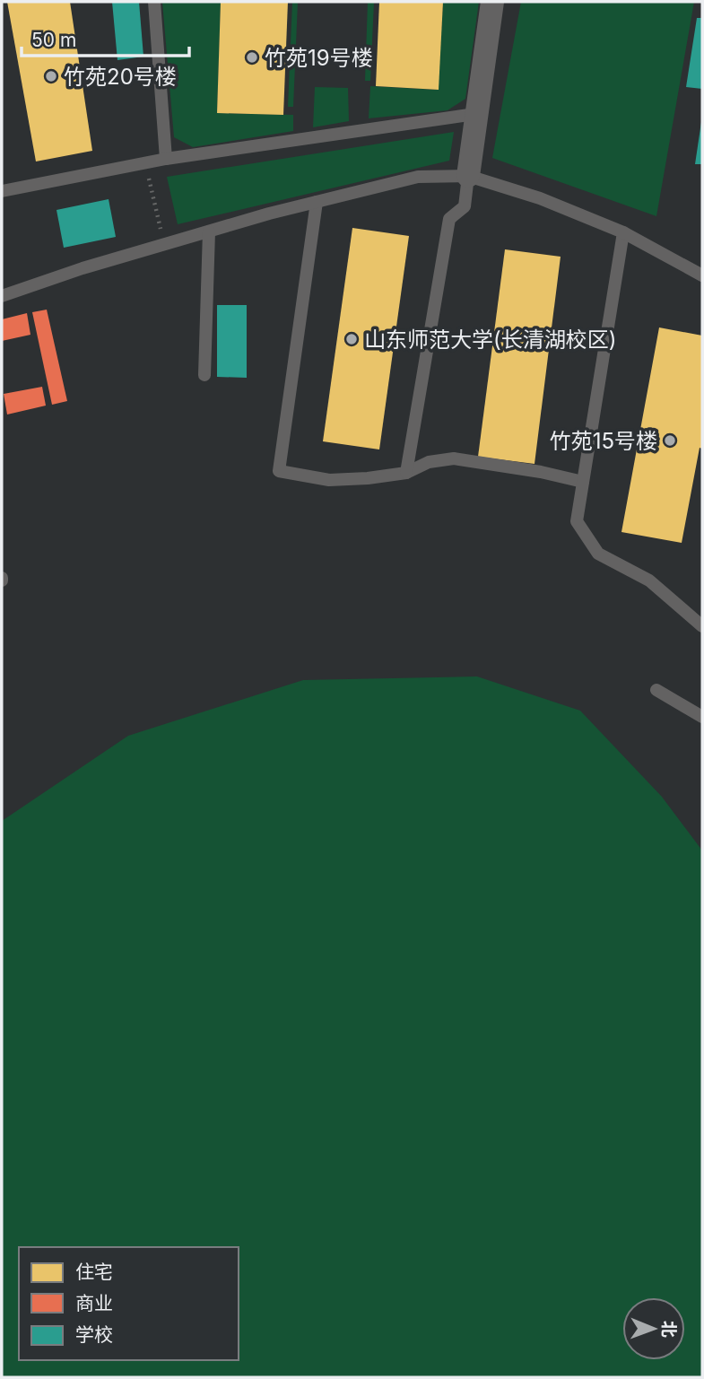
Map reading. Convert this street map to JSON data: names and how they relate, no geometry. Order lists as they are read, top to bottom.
{
  "places": [
    "竹苑19号楼",
    "竹苑20号楼",
    "山东师范大学(长清湖校区)",
    "竹苑15号楼"
  ],
  "legend": ["住宅", "商业", "学校"],
  "scale_bar": "50 m",
  "north": "right"
}
